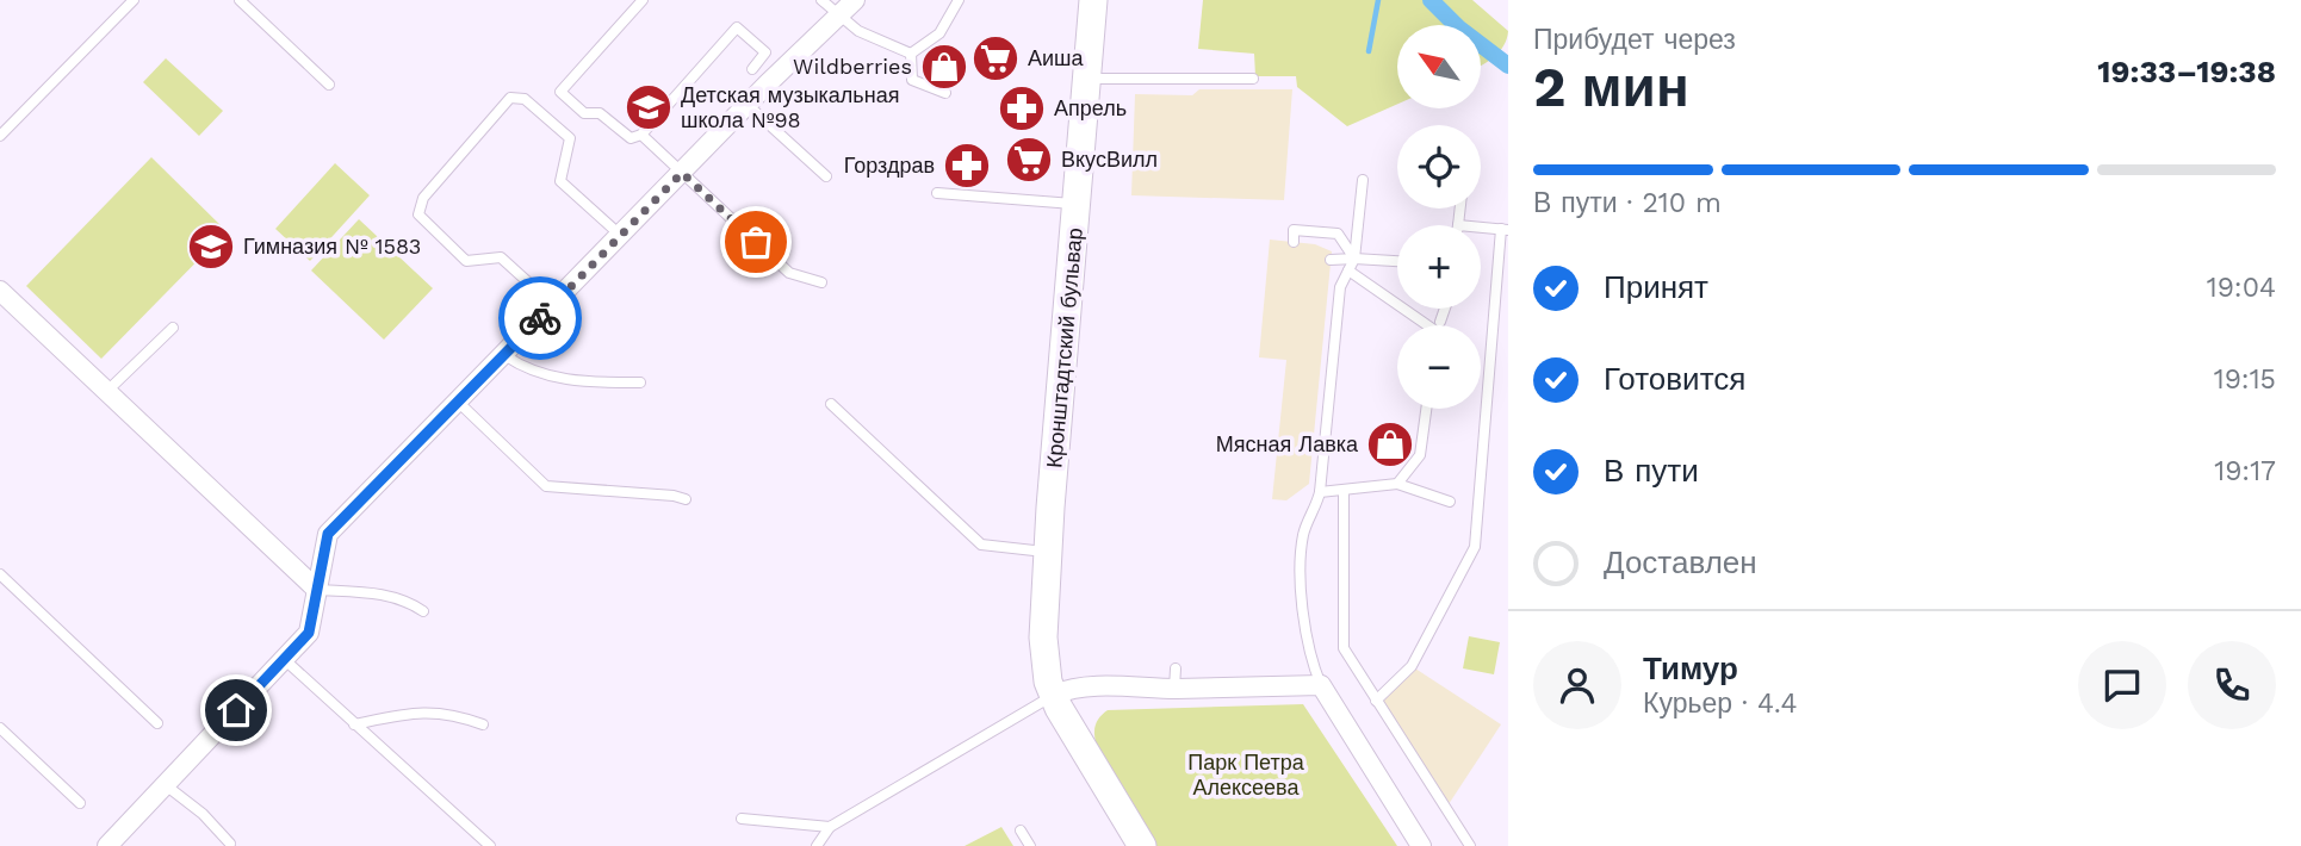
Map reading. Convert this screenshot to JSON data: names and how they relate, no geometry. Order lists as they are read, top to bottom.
{
  "streets": {
    "main road": ["Кронштадтский бульвар"]
  },
  "parks": ["Парк Петра Алексеева"],
  "places": {
    "supermarket": ["Аиша", "ВкусВилл"],
    "shop": ["Wildberries", "Мясная Лавка"],
    "school or university": ["Детская музыкальная школа №98", "Гимназия № 1583"],
    "pharmacy": ["Апрель", "Горздрав"]
  },
  "north": "top left",
  "page": {
    "heading": ["2 мин", "Прибудет через", "19:33–19:38"],
    "panel": ["Тимур", "Курьер · 4.4"],
    "map_buttons": ["+", "−"],
    "bar": "В пути · 210 m",
    "list": [
      ["Принят", "19:04"],
      ["Готовится", "19:15"],
      ["В пути", "19:17"],
      "Доставлен"
    ]
  }
}
